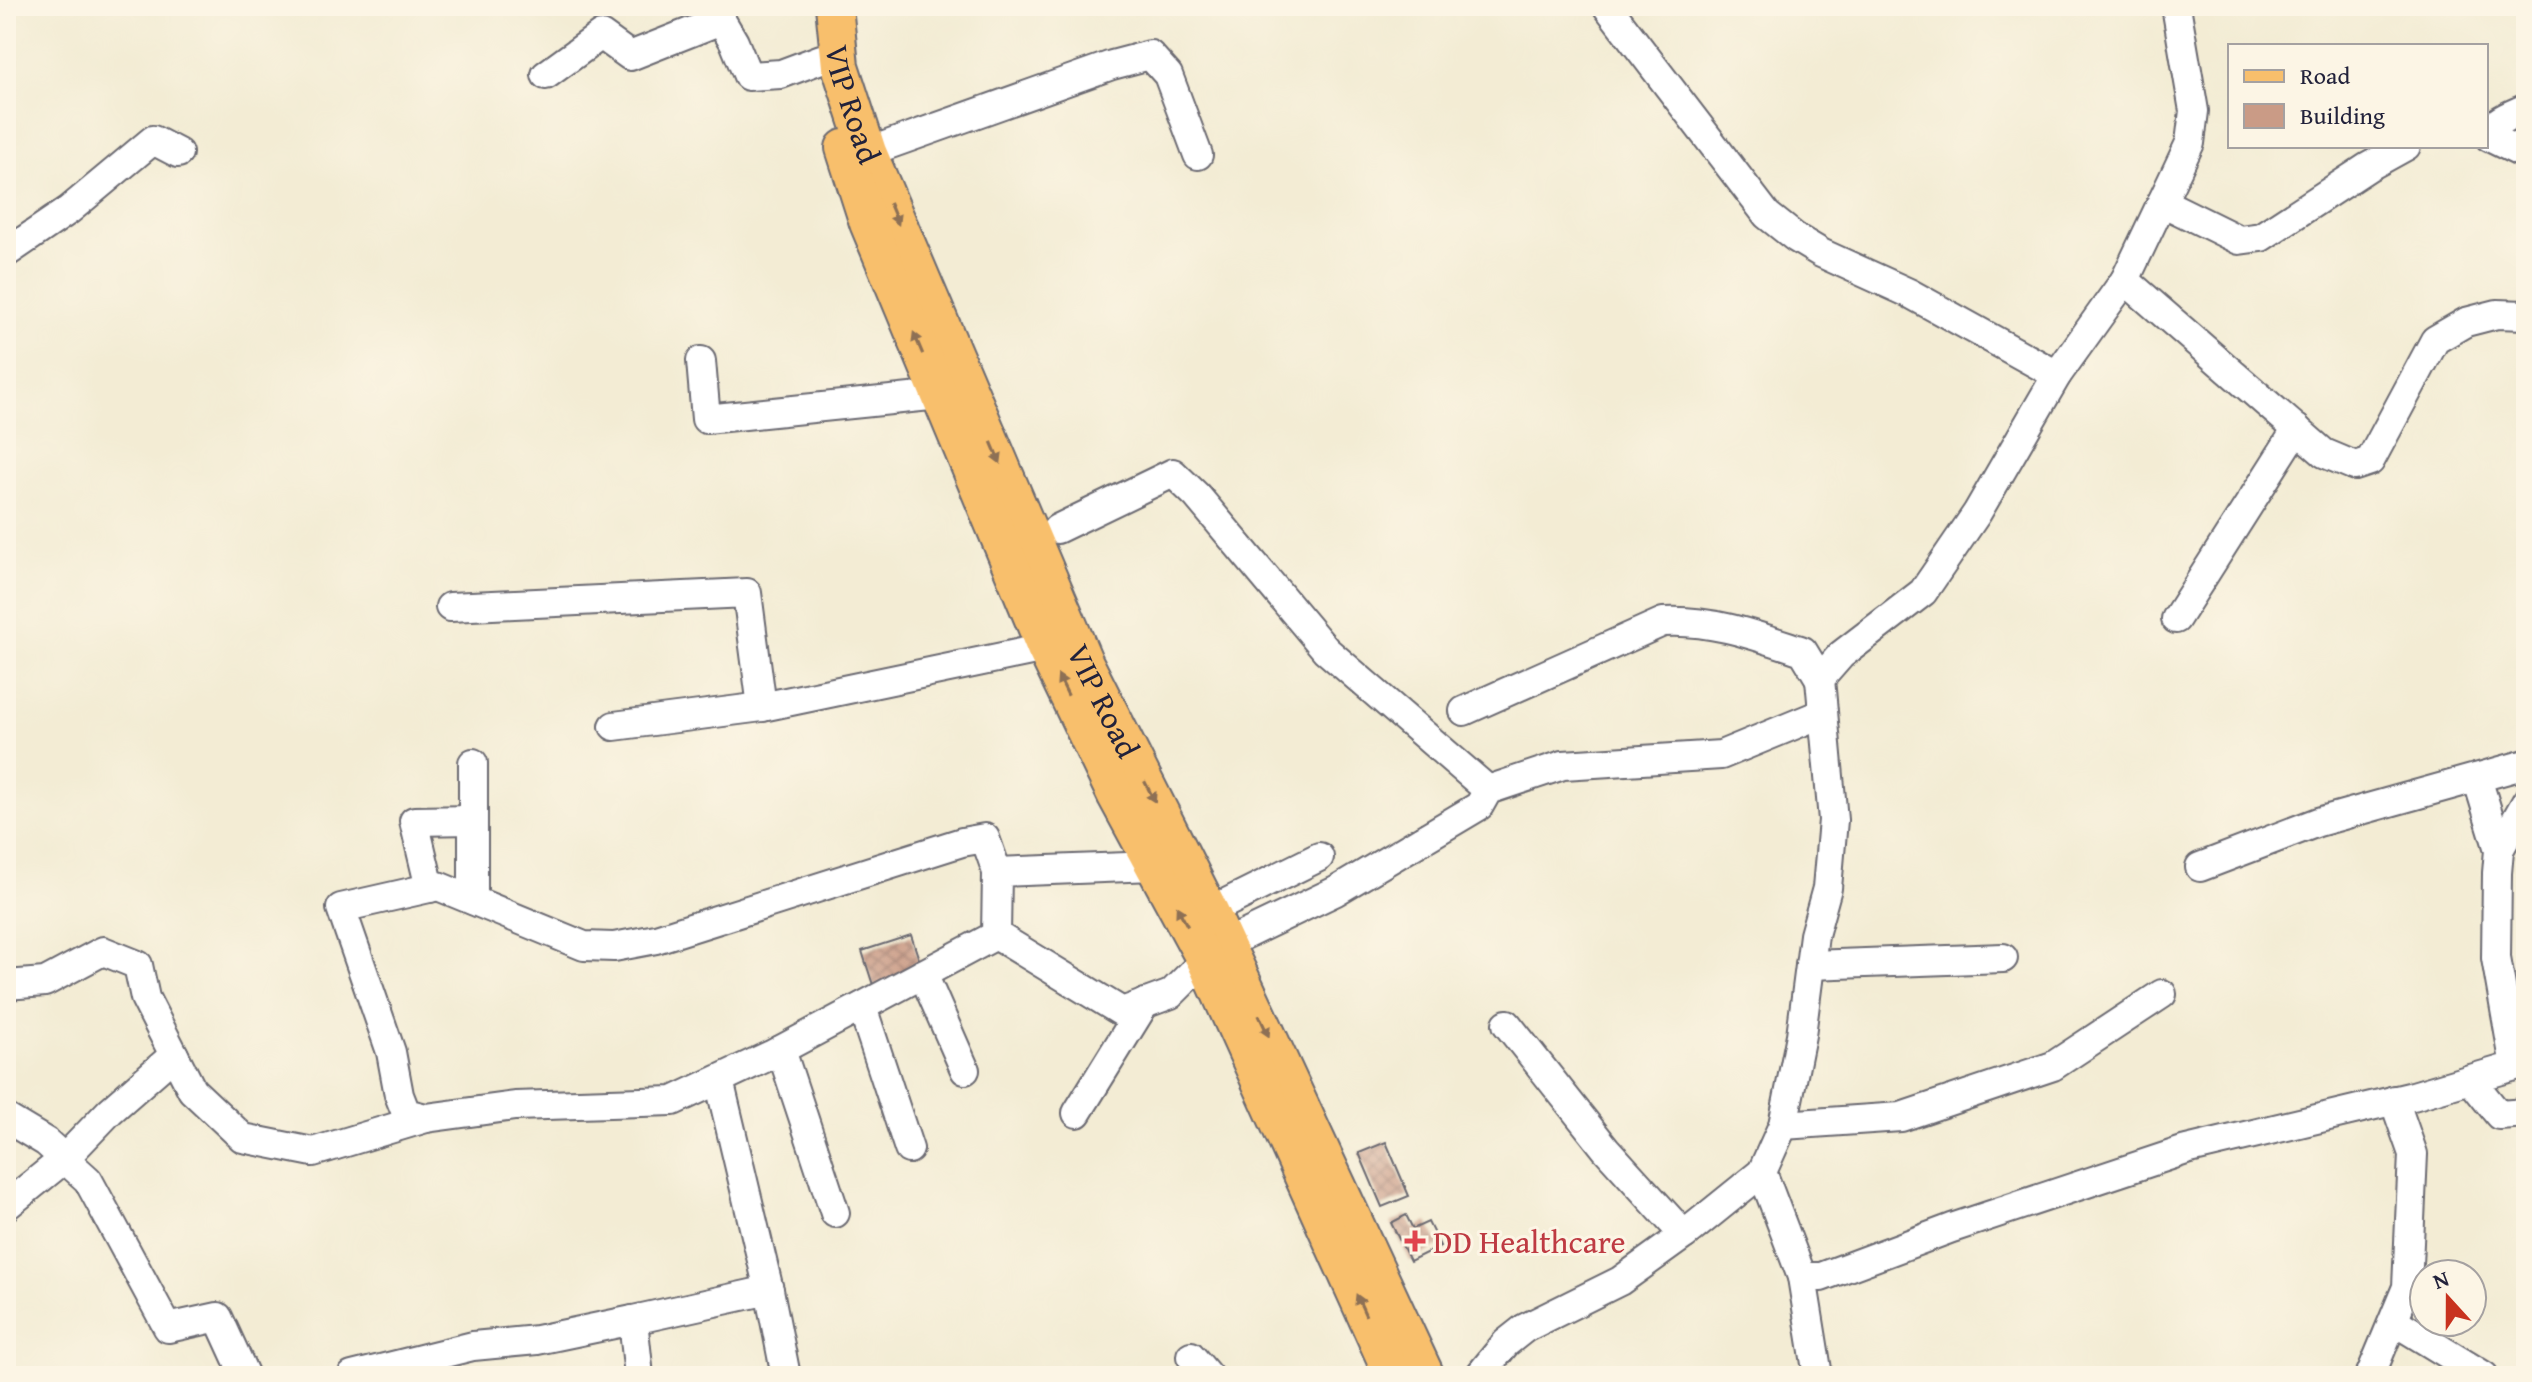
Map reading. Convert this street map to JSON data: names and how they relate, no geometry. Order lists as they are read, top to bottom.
{
  "streets": {
    "main road": ["VIP Road"]
  },
  "places": {
    "health": ["DD Healthcare"]
  },
  "legend": ["Road", "Building"],
  "north": "top"
}
